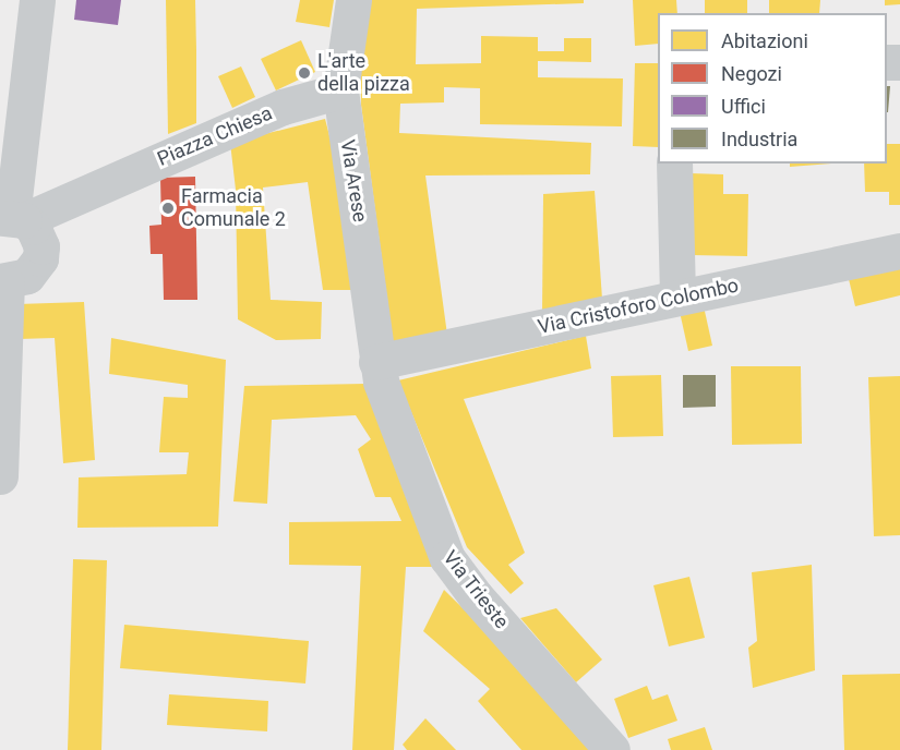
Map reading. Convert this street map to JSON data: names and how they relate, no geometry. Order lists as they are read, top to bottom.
{
  "streets": {
    "street": [
      "Piazza Chiesa",
      "Via Arese",
      "Via Cristoforo Colombo",
      "Via Trieste"
    ]
  },
  "crossings": [
    ["Piazza Chiesa", "Via Arese"],
    ["Via Arese", "Via Cristoforo Colombo"],
    ["Via Arese", "Via Trieste"],
    ["Via Cristoforo Colombo", "Via Trieste"]
  ],
  "places": ["L'arte della pizza", "Farmacia Comunale 2"],
  "legend": [
    "Abitazioni",
    "Negozi",
    "Uffici",
    "Industria"
  ]
}
